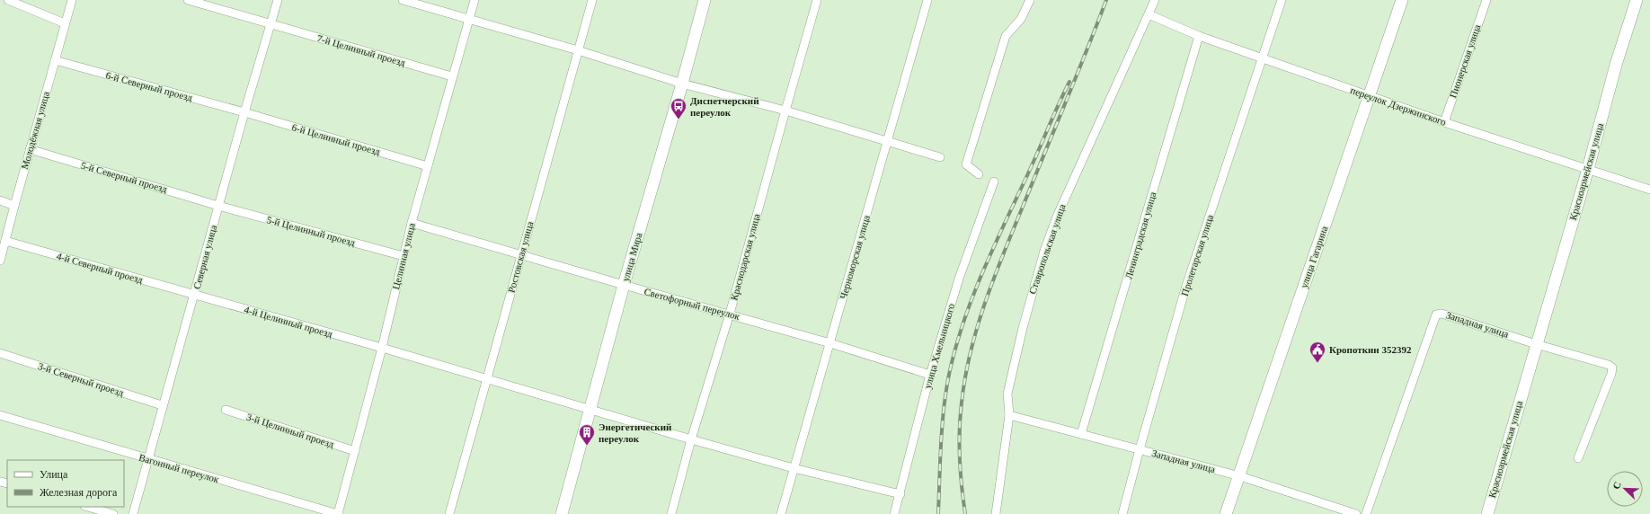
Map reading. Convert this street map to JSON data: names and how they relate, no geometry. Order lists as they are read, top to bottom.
{
  "streets": {
    "street": [
      "7-й Целинный проезд",
      "Пионерская улица",
      "6-й Северный проезд",
      "переулок Дзержинского",
      "Молодёжная улица",
      "6-й Целинный проезд",
      "Красноармейская улица",
      "5-й Северный проезд",
      "5-й Целинный проезд",
      "Ленинградская улица",
      "Ставропольская улица",
      "Пролетарская улица",
      "Целинная улица",
      "Северная улица",
      "Ростовская улица",
      "улица Мира",
      "Краснодарская улица",
      "Черноморская улица",
      "улица Гагарина",
      "4-й Северный проезд",
      "Светофорный переулок",
      "4-й Целинный проезд",
      "Западная улица",
      "улица Хмельницкого",
      "3-й Северный проезд",
      "3-й Целинный проезд",
      "Вагонный переулок"
    ]
  },
  "crossings": [
    ["7-й Целинный проезд", "Целинная улица"],
    ["7-й Целинный проезд", "Северная улица"],
    ["Пионерская улица", "переулок Дзержинского"],
    ["6-й Северный проезд", "Молодёжная улица"],
    ["6-й Северный проезд", "6-й Целинный проезд"],
    ["6-й Северный проезд", "Северная улица"],
    ["переулок Дзержинского", "Красноармейская улица"],
    ["переулок Дзержинского", "Ленинградская улица"],
    ["переулок Дзержинского", "Ставропольская улица"],
    ["переулок Дзержинского", "Пролетарская улица"],
    ["переулок Дзержинского", "улица Гагарина"],
    ["Молодёжная улица", "5-й Северный проезд"],
    ["Молодёжная улица", "4-й Северный проезд"],
    ["6-й Целинный проезд", "Целинная улица"],
    ["6-й Целинный проезд", "Северная улица"],
    ["Красноармейская улица", "Западная улица"],
    ["5-й Северный проезд", "5-й Целинный проезд"],
    ["5-й Северный проезд", "Северная улица"],
    ["5-й Целинный проезд", "Целинная улица"],
    ["5-й Целинный проезд", "Северная улица"],
    ["Ленинградская улица", "Западная улица"],
    ["Ставропольская улица", "Западная улица"],
    ["Пролетарская улица", "Западная улица"],
    ["Целинная улица", "Светофорный переулок"],
    ["Целинная улица", "4-й Целинный проезд"],
    ["Целинная улица", "3-й Целинный проезд"],
    ["Целинная улица", "Вагонный переулок"],
    ["Северная улица", "4-й Северный проезд"],
    ["Северная улица", "4-й Целинный проезд"],
    ["Северная улица", "3-й Северный проезд"],
    ["Северная улица", "Вагонный переулок"],
    ["Ростовская улица", "Светофорный переулок"],
    ["улица Мира", "Светофорный переулок"],
    ["Краснодарская улица", "Светофорный переулок"],
    ["Черноморская улица", "Светофорный переулок"],
    ["улица Гагарина", "Западная улица"],
    ["4-й Северный проезд", "4-й Целинный проезд"],
    ["Светофорный переулок", "улица Хмельницкого"]
  ],
  "places": {
    "bus stop": ["Диспетчерский переулок"],
    "public building": ["Кропоткин 352392"],
    "building": ["Энергетический переулок"]
  },
  "legend": ["Улица", "Железная дорога"],
  "north": "top left"
}
